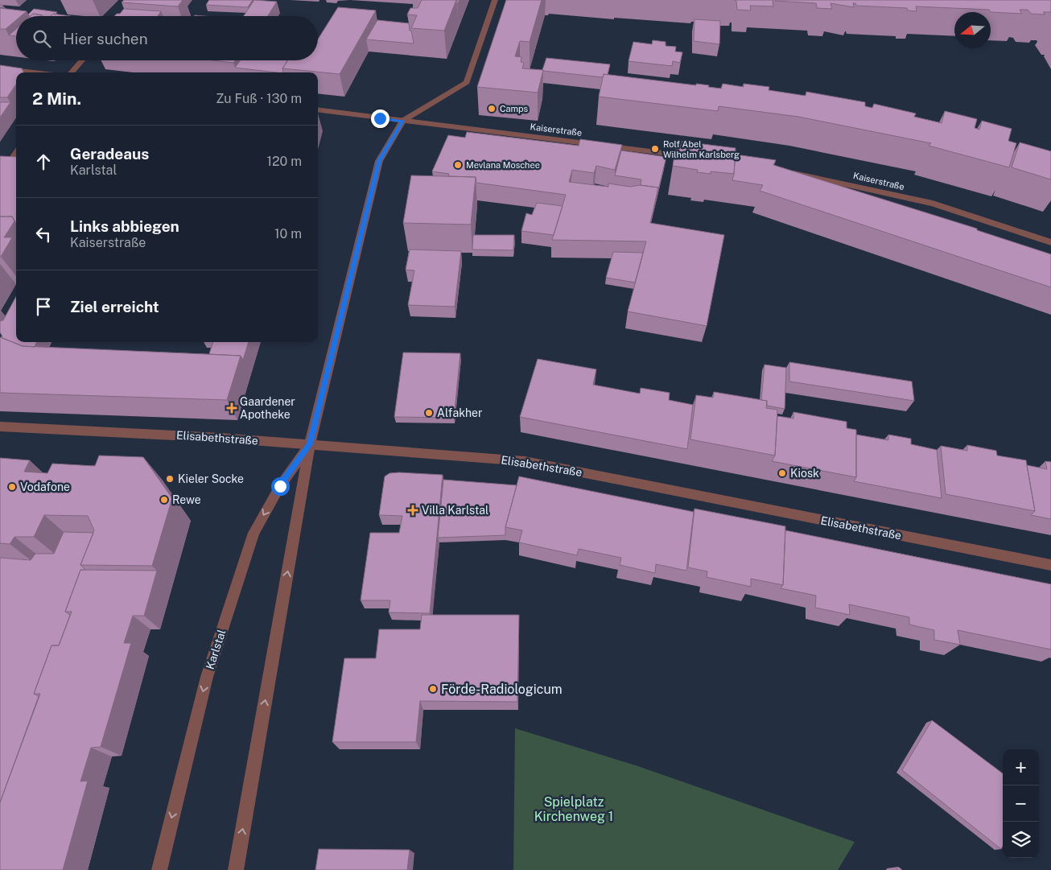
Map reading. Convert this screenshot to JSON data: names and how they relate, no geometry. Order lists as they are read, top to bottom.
{
  "streets": {
    "street": ["Kaiserstraße", "Elisabethstraße", "Karlstal"]
  },
  "crossings": [
    ["Kaiserstraße", "Karlstal"],
    ["Elisabethstraße", "Karlstal"]
  ],
  "parks": ["Spielplatz Kirchenweg 1"],
  "places": {
    "other": [
      "Camps",
      "Rolf Abel Wilhelm Karlsberg",
      "Mevlana Moschee",
      "Alfakher",
      "Kiosk",
      "Kieler Socke",
      "Vodafone",
      "Rewe",
      "Förde-Radiologicum"
    ],
    "health": ["Gaardener Apotheke", "Villa Karlstal"]
  },
  "north": "left",
  "page": {
    "search": "Hier suchen",
    "heading": ["2 Min.", "Zu Fuß · 130 m"],
    "list": [
      ["Geradeaus", "Karlstal", "120 m"],
      ["Links abbiegen", "Kaiserstraße", "10 m"],
      "Ziel erreicht"
    ],
    "map_buttons": ["+", "−"]
  }
}
